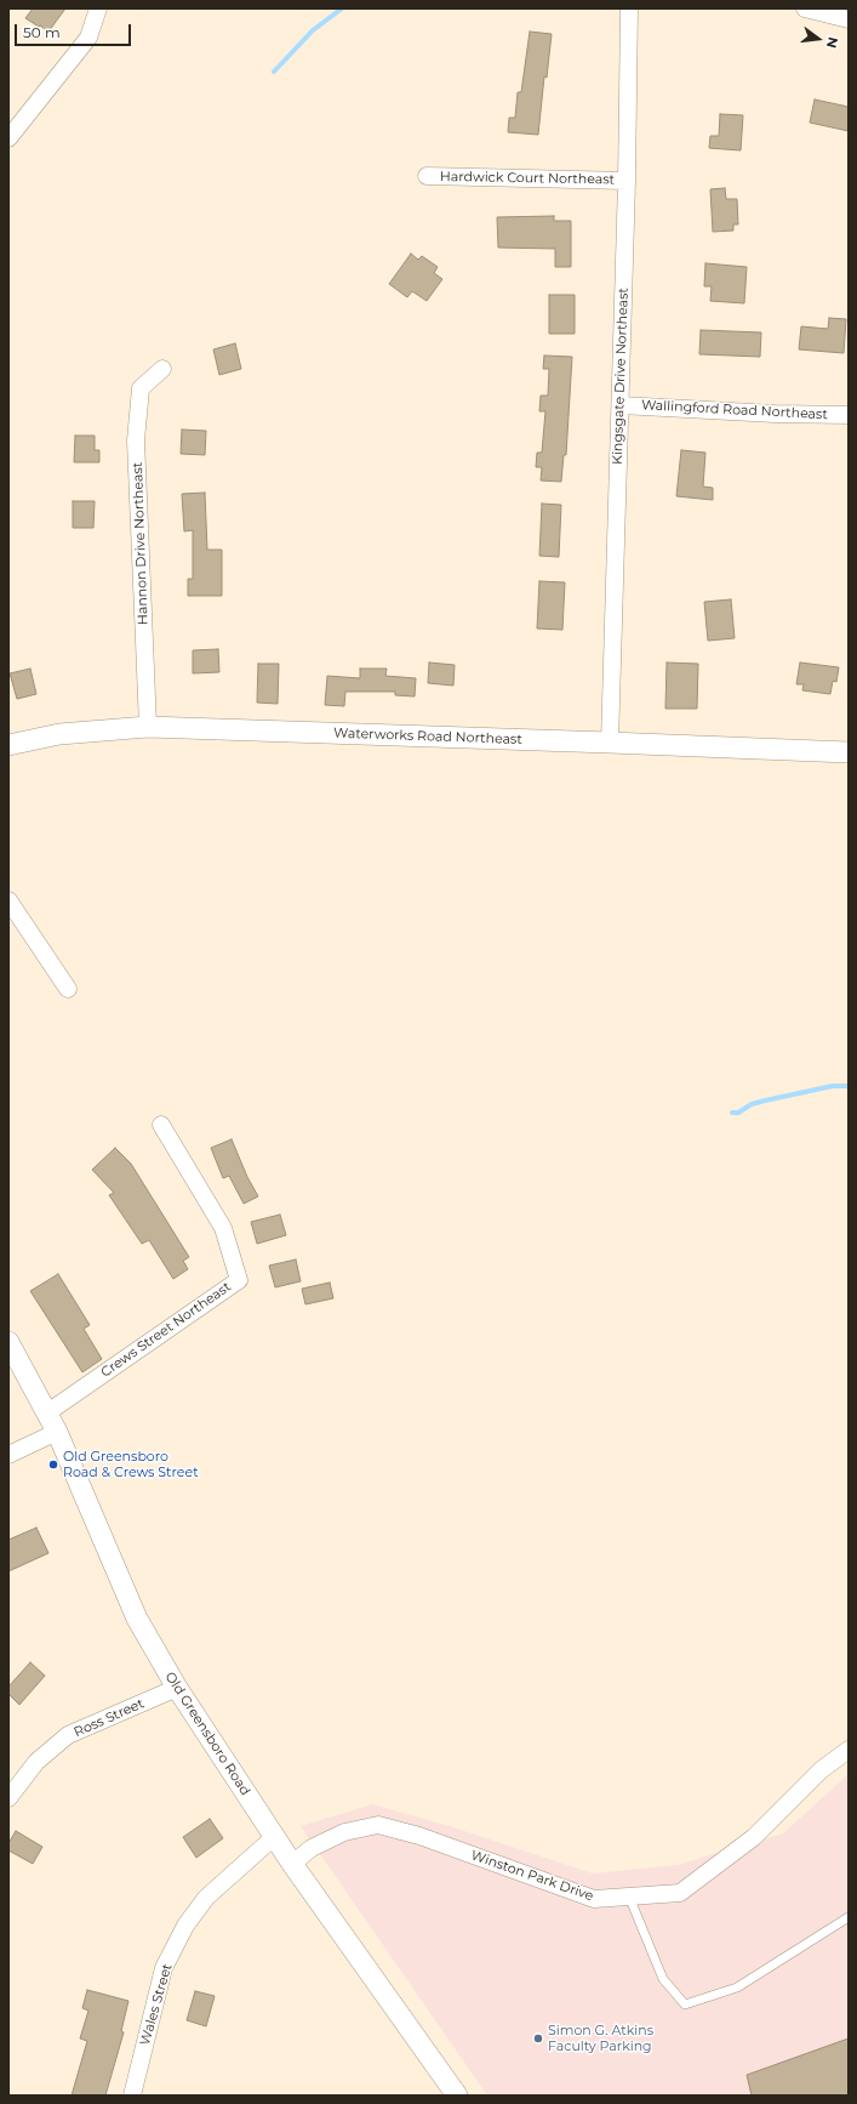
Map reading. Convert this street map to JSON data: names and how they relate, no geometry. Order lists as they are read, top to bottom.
{
  "streets": {
    "street": [
      "Hardwick Court Northeast",
      "Kingsgate Drive Northeast",
      "Wallingford Road Northeast",
      "Hannon Drive Northeast",
      "Waterworks Road Northeast",
      "Crews Street Northeast",
      "Ross Street",
      "Old Greensboro Road",
      "Winston Park Drive",
      "Wales Street"
    ]
  },
  "crossings": [
    ["Hardwick Court Northeast", "Kingsgate Drive Northeast"],
    ["Kingsgate Drive Northeast", "Wallingford Road Northeast"],
    ["Kingsgate Drive Northeast", "Waterworks Road Northeast"],
    ["Hannon Drive Northeast", "Waterworks Road Northeast"],
    ["Crews Street Northeast", "Old Greensboro Road"],
    ["Ross Street", "Old Greensboro Road"],
    ["Old Greensboro Road", "Winston Park Drive"],
    ["Old Greensboro Road", "Wales Street"]
  ],
  "places": ["Old Greensboro Road & Crews Street", "Simon G. Atkins Faculty Parking"],
  "scale_bar": "50 m",
  "north": "right"
}
